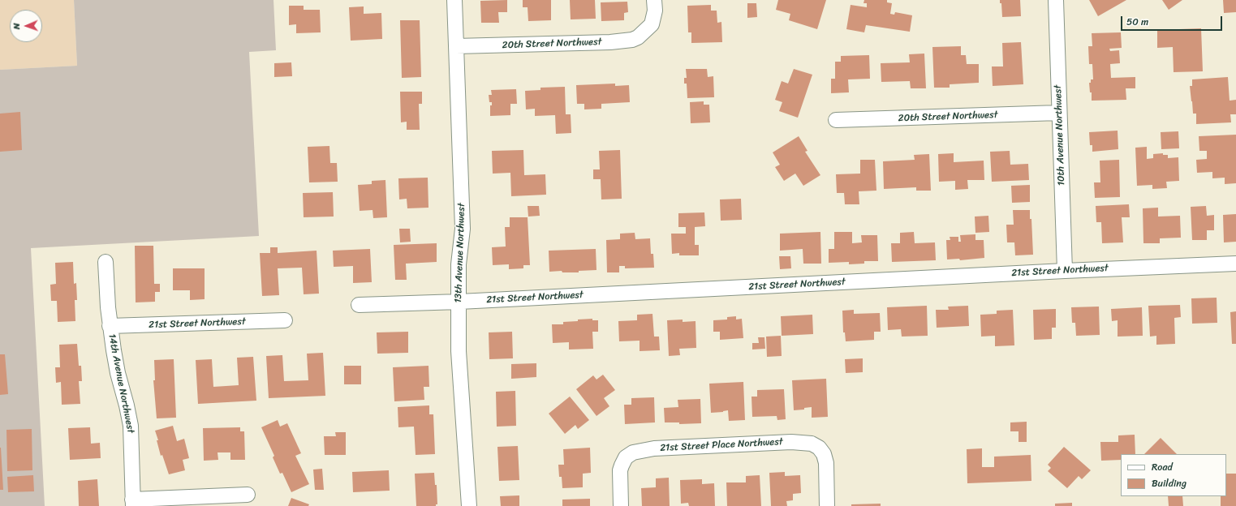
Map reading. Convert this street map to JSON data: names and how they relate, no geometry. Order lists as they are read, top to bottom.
{
  "streets": {
    "street": [
      "20th Street Northwest",
      "10th Avenue Northwest",
      "13th Avenue Northwest",
      "21st Street Northwest",
      "14th Avenue Northwest",
      "21st Street Place Northwest"
    ]
  },
  "crossings": [
    ["20th Street Northwest", "10th Avenue Northwest"],
    ["20th Street Northwest", "13th Avenue Northwest"],
    ["10th Avenue Northwest", "21st Street Northwest"],
    ["13th Avenue Northwest", "21st Street Northwest"],
    ["21st Street Northwest", "14th Avenue Northwest"]
  ],
  "legend": ["Road", "Building"],
  "scale_bar": "50 m",
  "north": "left"
}
